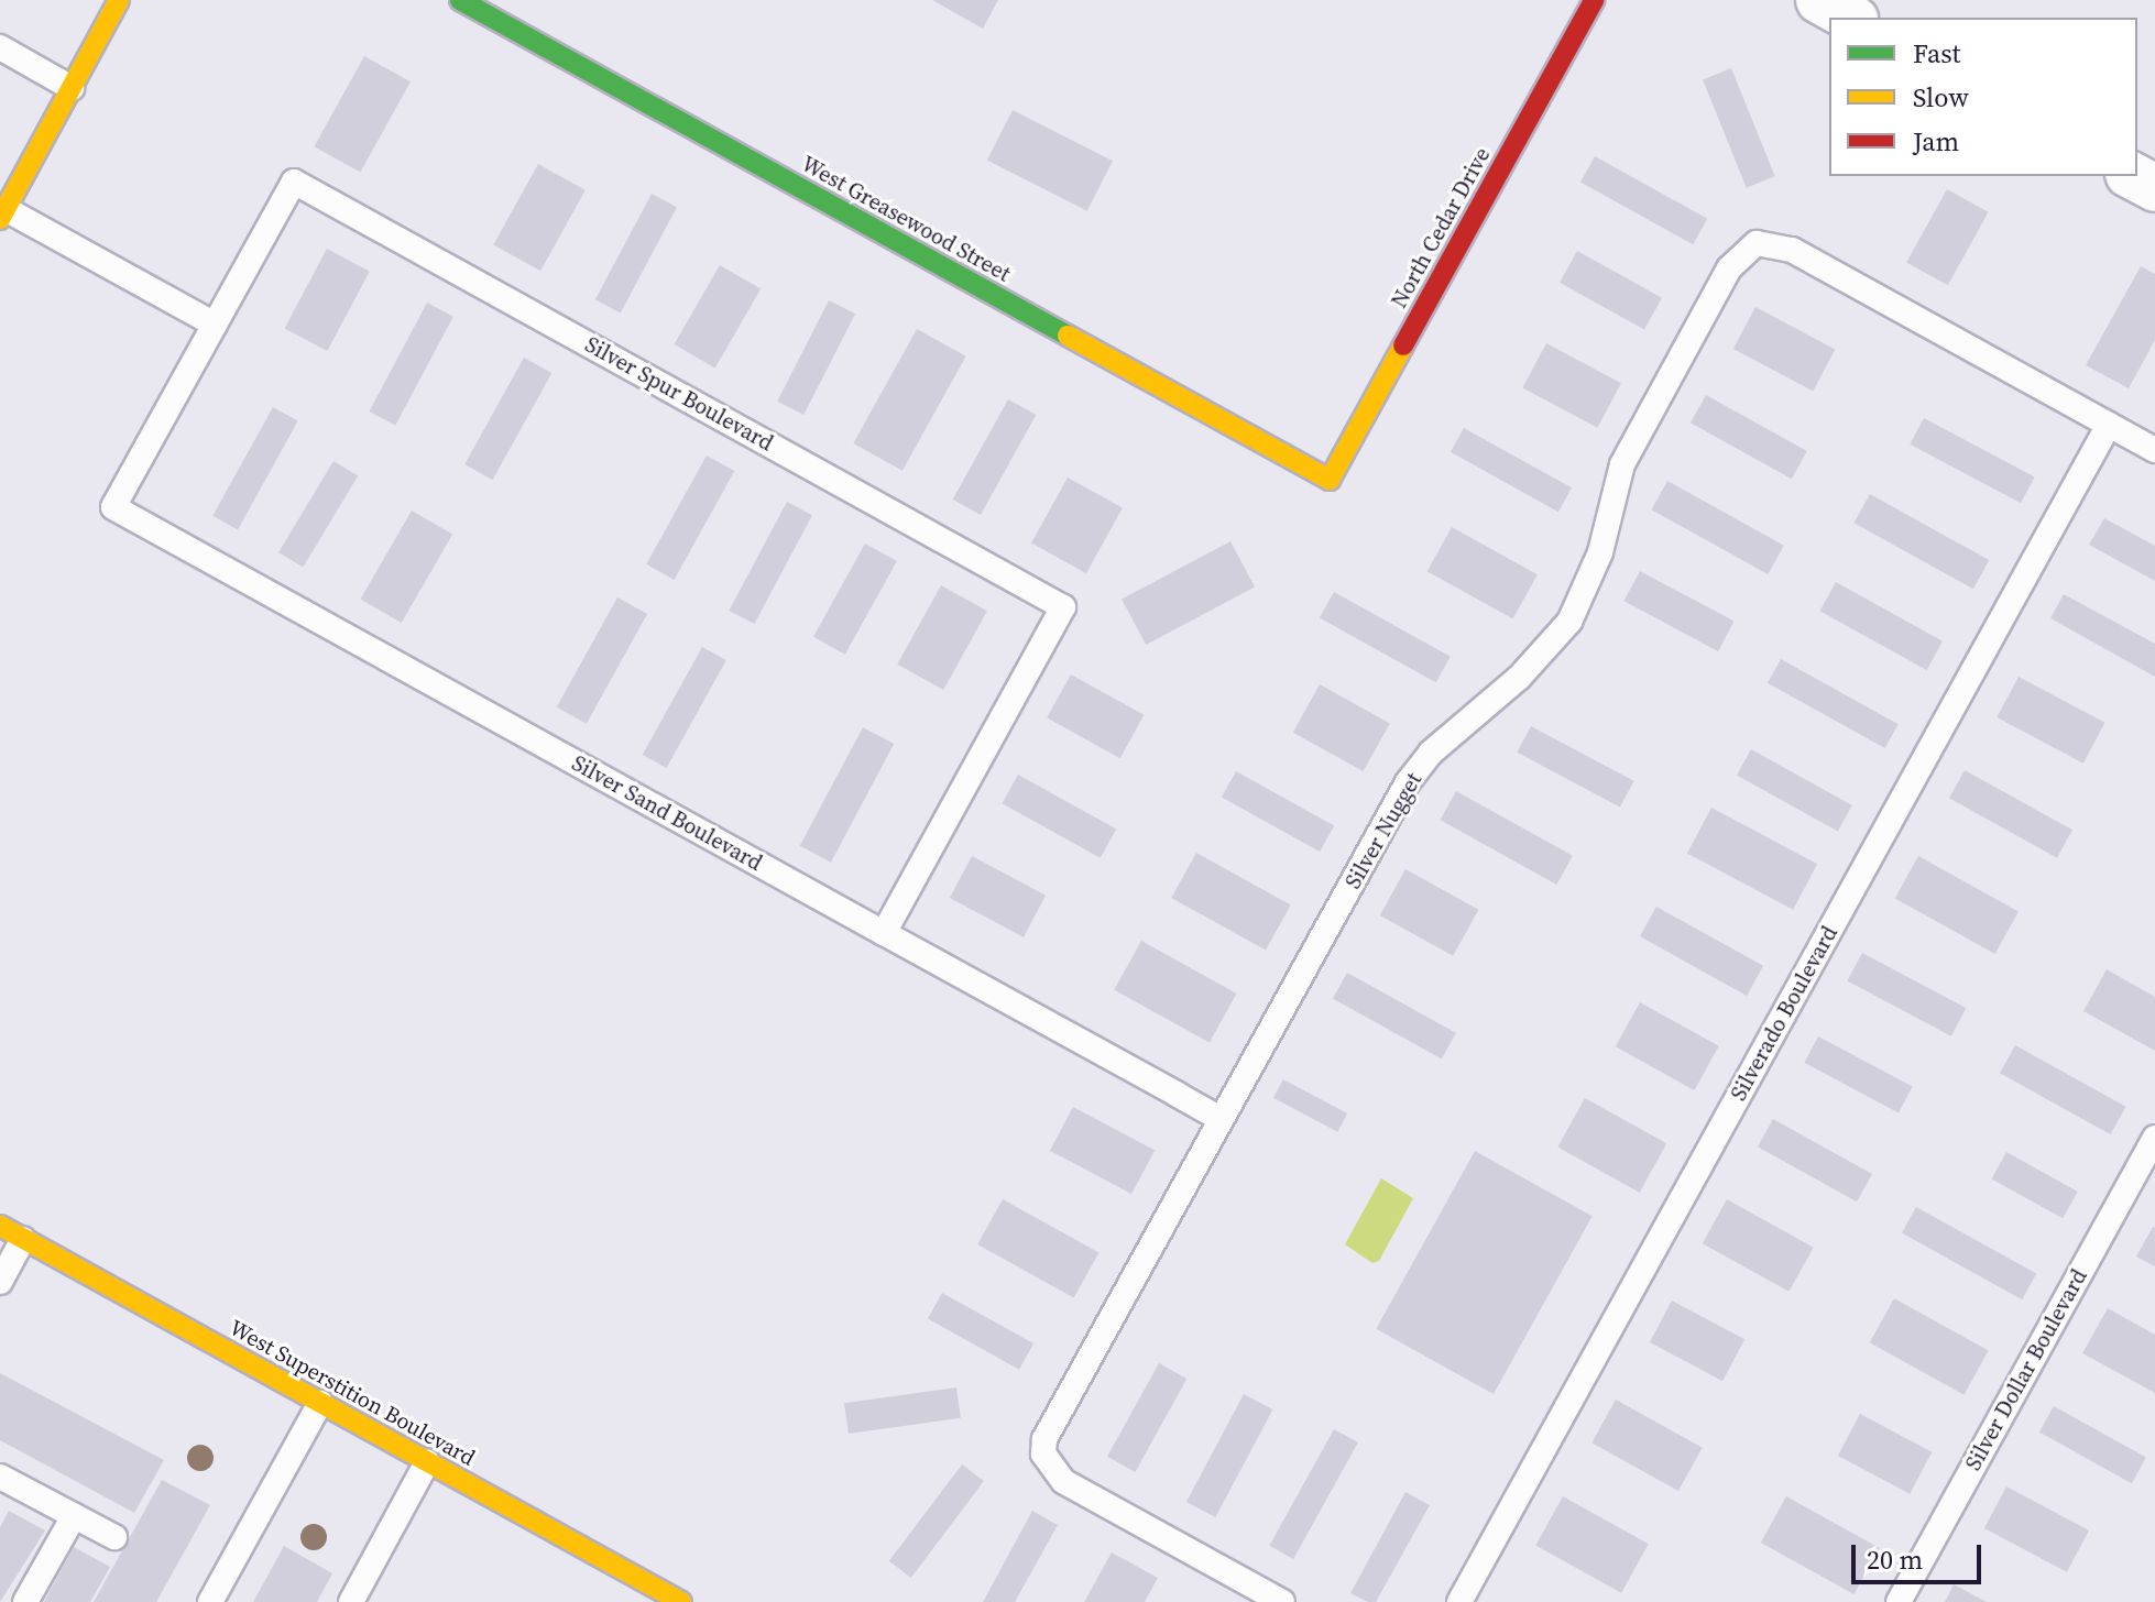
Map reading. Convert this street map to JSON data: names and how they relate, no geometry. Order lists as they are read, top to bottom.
{
  "streets": {
    "street": ["West Greasewood Street", "North Cedar Drive", "West Superstition Boulevard"],
    "lane": [
      "Silver Spur Boulevard",
      "Silver Sand Boulevard",
      "Silver Nugget",
      "Silverado Boulevard",
      "Silver Dollar Boulevard"
    ]
  },
  "crossings": [
    ["West Greasewood Street", "North Cedar Drive"],
    ["Silver Spur Boulevard", "Silver Sand Boulevard"],
    ["Silver Sand Boulevard", "Silver Nugget"],
    ["Silver Nugget", "Silverado Boulevard"]
  ],
  "legend": ["Fast", "Slow", "Jam"],
  "scale_bar": "20 m"
}
